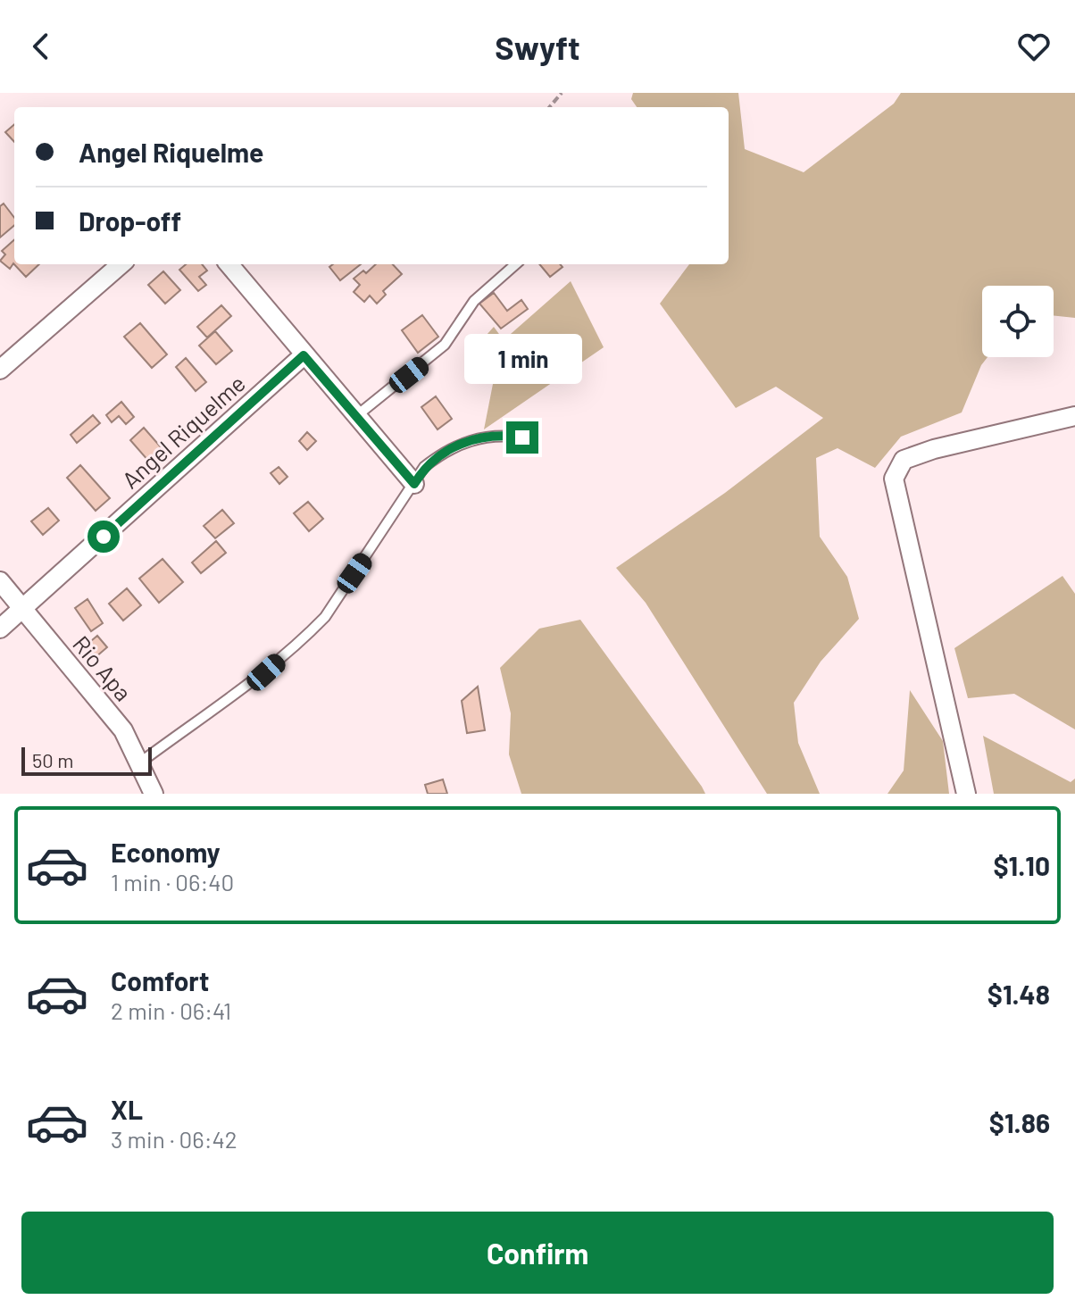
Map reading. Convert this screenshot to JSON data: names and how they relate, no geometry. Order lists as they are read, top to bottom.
{
  "streets": {
    "street": ["Angel Riquelme", "Rio Apa"]
  },
  "crossings": [
    ["Angel Riquelme", "Rio Apa"]
  ],
  "scale_bar": "50 m",
  "page": {
    "header": "Swyft",
    "banner": ["Angel Riquelme", "Drop-off"],
    "bubble": "1 min",
    "scale": "50 m",
    "list": [
      {
        "name": "Economy",
        "note": "1 min · 06:40",
        "value": "$1.10"
      },
      {
        "name": "Comfort",
        "note": "2 min · 06:41",
        "value": "$1.48"
      },
      {
        "name": "XL",
        "note": "3 min · 06:42",
        "value": "$1.86"
      }
    ],
    "buttons": "Confirm"
  }
}
